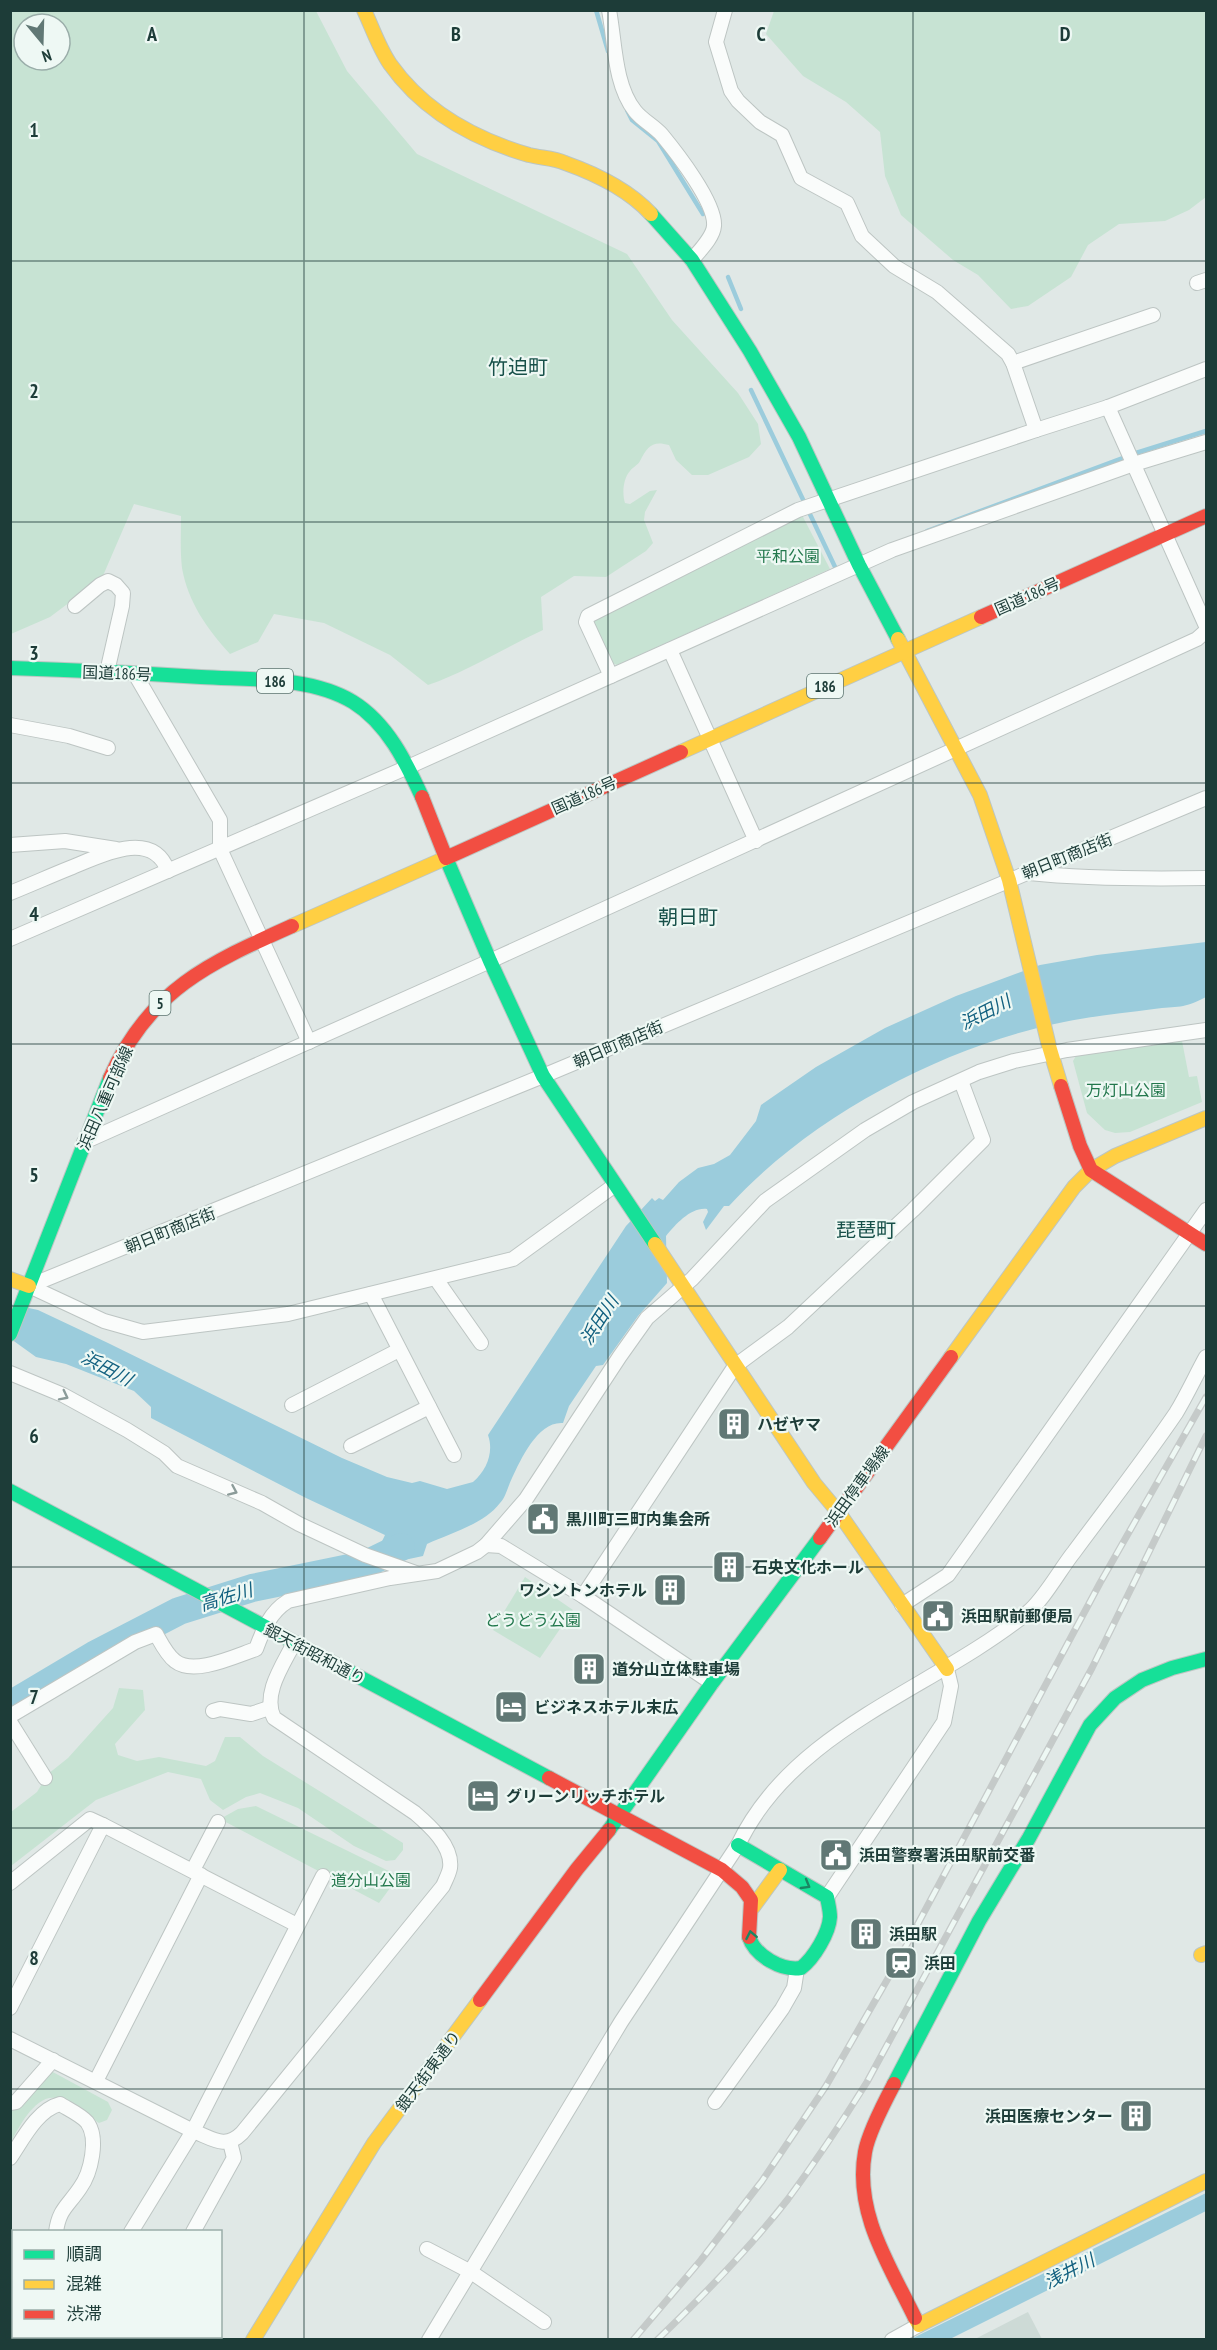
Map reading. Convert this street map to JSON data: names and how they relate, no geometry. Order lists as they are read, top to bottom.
{
  "streets": {
    "main road": [
      "国道186号",
      "186",
      "5",
      "浜田八重可部線",
      "浜田停車場線",
      "銀天街昭和通り",
      "銀天街東通り"
    ],
    "street": ["朝日町商店街"]
  },
  "crossings": [
    ["国道186号", "浜田八重可部線"],
    ["朝日町商店街", "浜田八重可部線"],
    ["浜田停車場線", "銀天街昭和通り"],
    ["浜田停車場線", "銀天街東通り"],
    ["銀天街昭和通り", "銀天街東通り"]
  ],
  "districts": ["竹迫町", "朝日町", "琵琶町"],
  "water": ["浜田川", "高佐川", "浅井川"],
  "parks": [
    "平和公園",
    "万灯山公園",
    "どうどう公園",
    "道分山公園"
  ],
  "places": {
    "building": [
      "ハゼヤマ",
      "石央文化ホール",
      "ワシントンホテル",
      "道分山立体駐車場",
      "浜田駅",
      "浜田医療センター"
    ],
    "public building": ["黒川町三町内集会所", "浜田駅前郵便局", "浜田警察署浜田駅前交番"],
    "hotel": ["ビジネスホテル末広", "グリーンリッチホテル"],
    "station": ["浜田"]
  },
  "legend": ["順調", "混雑", "渋滞"],
  "north": "bottom",
  "grid": {
    "columns": [
      "A",
      "B",
      "C",
      "D"
    ],
    "rows": [
      "1",
      "2",
      "3",
      "4",
      "5",
      "6",
      "7",
      "8"
    ]
  }
}
